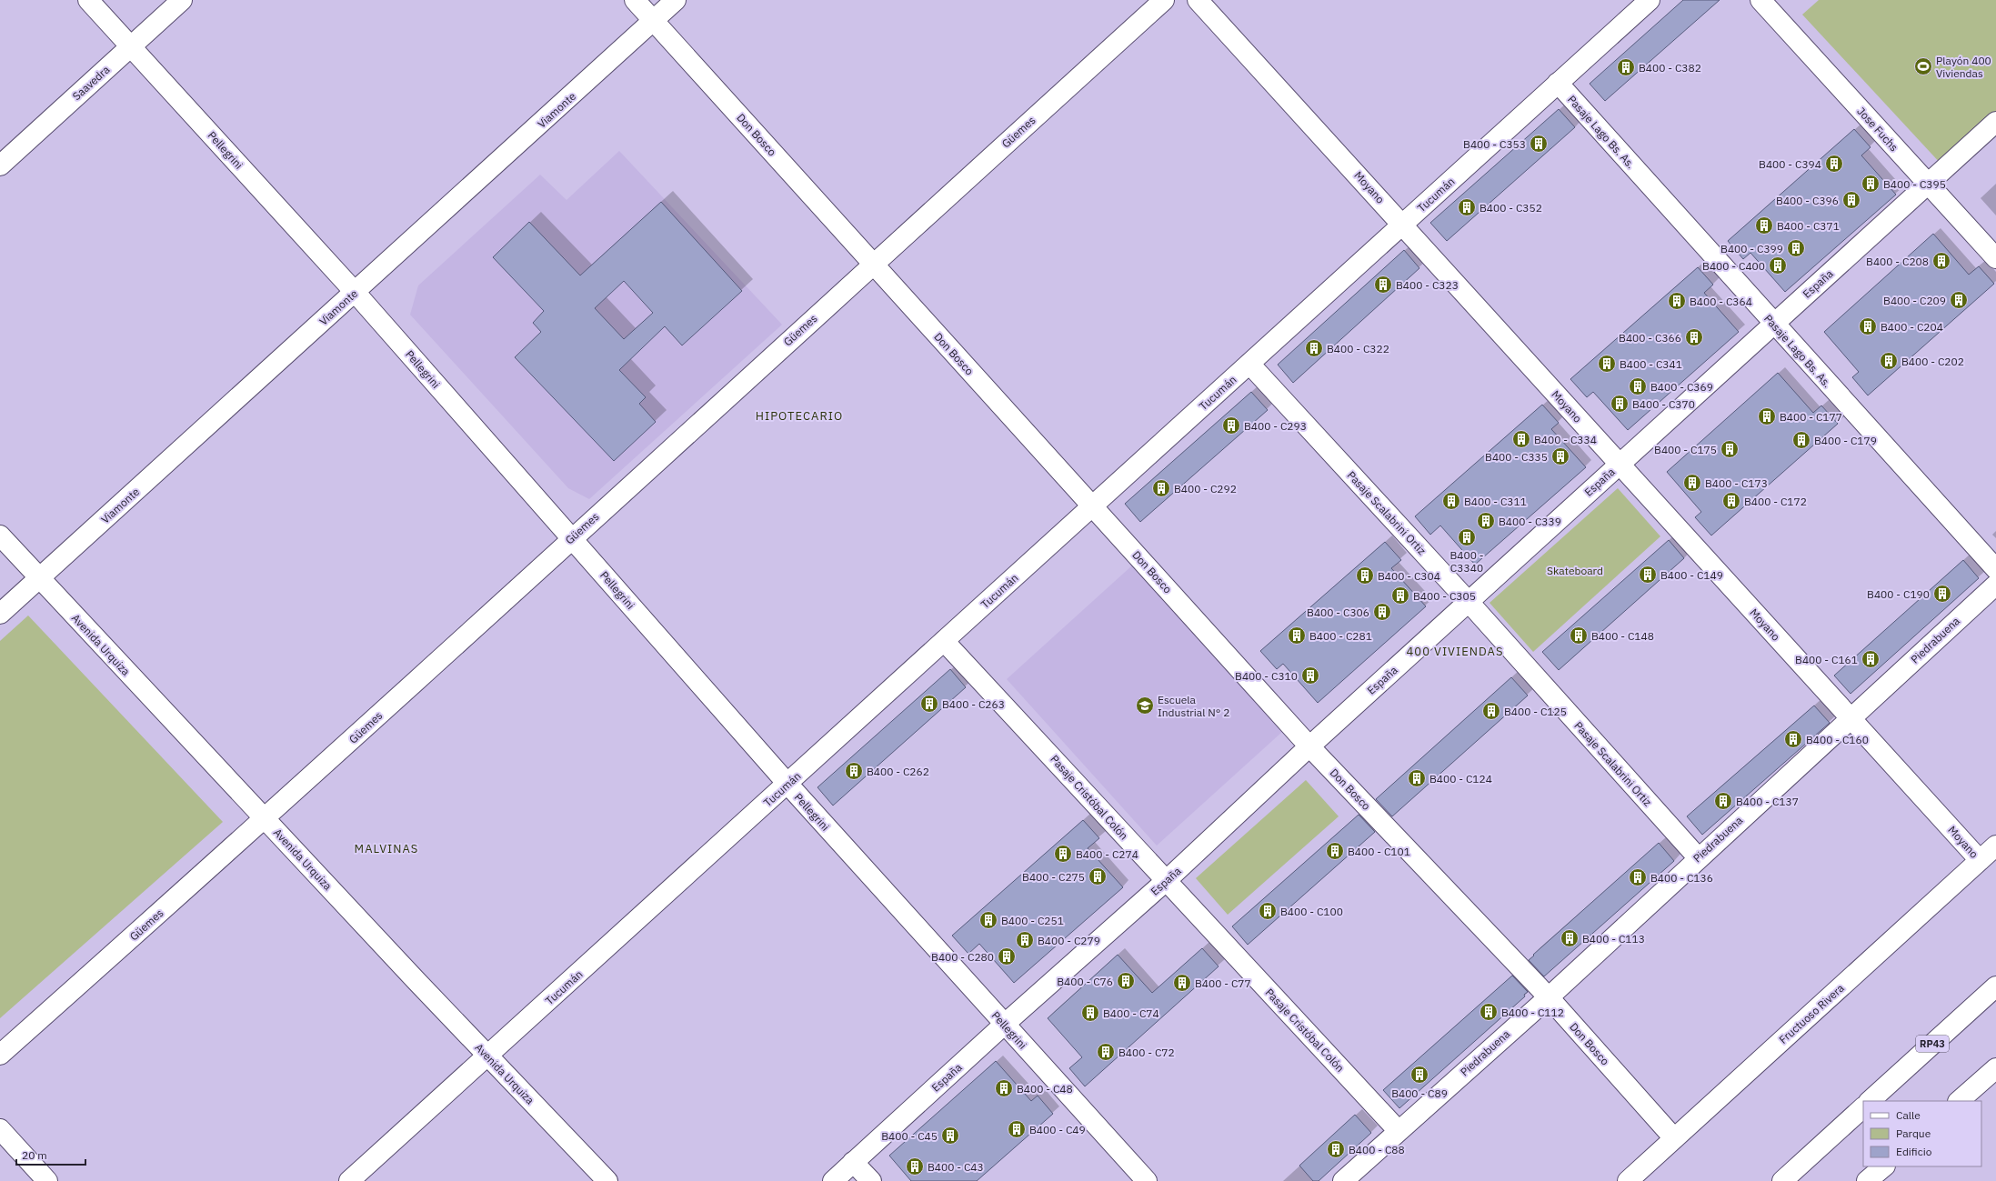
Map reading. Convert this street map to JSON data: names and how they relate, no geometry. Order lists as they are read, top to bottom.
{
  "streets": {
    "street": [
      "Saavedra",
      "Viamonte",
      "Jose Fuchs",
      "Güemes",
      "Pasaje Lago Bs. As.",
      "Don Bosco",
      "Pellegrini",
      "Moyano",
      "Tucumán",
      "España",
      "Pasaje Scalabrini Ortiz",
      "Piedrabuena",
      "Avenida Urquiza",
      "Pasaje Cristóbal Colón",
      "Fructuoso Rivera",
      "RP43"
    ]
  },
  "crossings": [
    ["Saavedra", "Pellegrini"],
    ["Viamonte", "Don Bosco"],
    ["Viamonte", "Pellegrini"],
    ["Viamonte", "Avenida Urquiza"],
    ["Jose Fuchs", "España"],
    ["Güemes", "Don Bosco"],
    ["Güemes", "Pellegrini"],
    ["Güemes", "Avenida Urquiza"],
    ["Pasaje Lago Bs. As.", "Tucumán"],
    ["Pasaje Lago Bs. As.", "España"],
    ["Don Bosco", "Tucumán"],
    ["Don Bosco", "España"],
    ["Don Bosco", "Piedrabuena"],
    ["Don Bosco", "Fructuoso Rivera"],
    ["Pellegrini", "Tucumán"],
    ["Pellegrini", "España"],
    ["Moyano", "Tucumán"],
    ["Moyano", "España"],
    ["Moyano", "Piedrabuena"],
    ["Moyano", "Fructuoso Rivera"],
    ["Tucumán", "Pasaje Scalabrini Ortiz"],
    ["Tucumán", "Avenida Urquiza"],
    ["Tucumán", "Pasaje Cristóbal Colón"],
    ["España", "Pasaje Scalabrini Ortiz"],
    ["España", "Pasaje Cristóbal Colón"],
    ["Pasaje Scalabrini Ortiz", "Piedrabuena"],
    ["Piedrabuena", "Pasaje Cristóbal Colón"]
  ],
  "districts": ["HIPOTECARIO", "400 VIVIENDAS", "MALVINAS"],
  "parks": ["Skateboard"],
  "places": {
    "sports": ["Playón 400 Viviendas"],
    "building": [
      "B400 - C382",
      "B400 - C353",
      "B400 - C394",
      "B400 - C395",
      "B400 - C396",
      "B400 - C352",
      "B400 - C371",
      "B400 - C399",
      "B400 - C208",
      "B400 - C400",
      "B400 - C323",
      "B400 - C209",
      "B400 - C364",
      "B400 - C204",
      "B400 - C366",
      "B400 - C322",
      "B400 - C202",
      "B400 - C341",
      "B400 - C369",
      "B400 - C370",
      "B400 - C177",
      "B400 - C293",
      "B400 - C334",
      "B400 - C179",
      "B400 - C175",
      "B400 - C335",
      "B400 - C173",
      "B400 - C292",
      "B400 - C311",
      "B400 - C172",
      "B400 - C339",
      "B400 - C3340",
      "B400 - C149",
      "B400 - C304",
      "B400 - C190",
      "B400 - C305",
      "B400 - C306",
      "B400 - C281",
      "B400 - C148",
      "B400 - C161",
      "B400 - C310",
      "B400 - C263",
      "B400 - C125",
      "B400 - C160",
      "B400 - C262",
      "B400 - C124",
      "B400 - C137",
      "B400 - C101",
      "B400 - C274",
      "B400 - C275",
      "B400 - C136",
      "B400 - C100",
      "B400 - C251",
      "B400 - C113",
      "B400 - C279",
      "B400 - C280",
      "B400 - C76",
      "B400 - C77",
      "B400 - C112",
      "B400 - C74",
      "B400 - C72",
      "B400 - C89",
      "B400 - C48",
      "B400 - C49",
      "B400 - C45",
      "B400 - C88",
      "B400 - C43"
    ],
    "school or university": ["Escuela Industrial N° 2"]
  },
  "legend": ["Calle", "Parque", "Edificio"],
  "scale_bar": "20 m"
}
